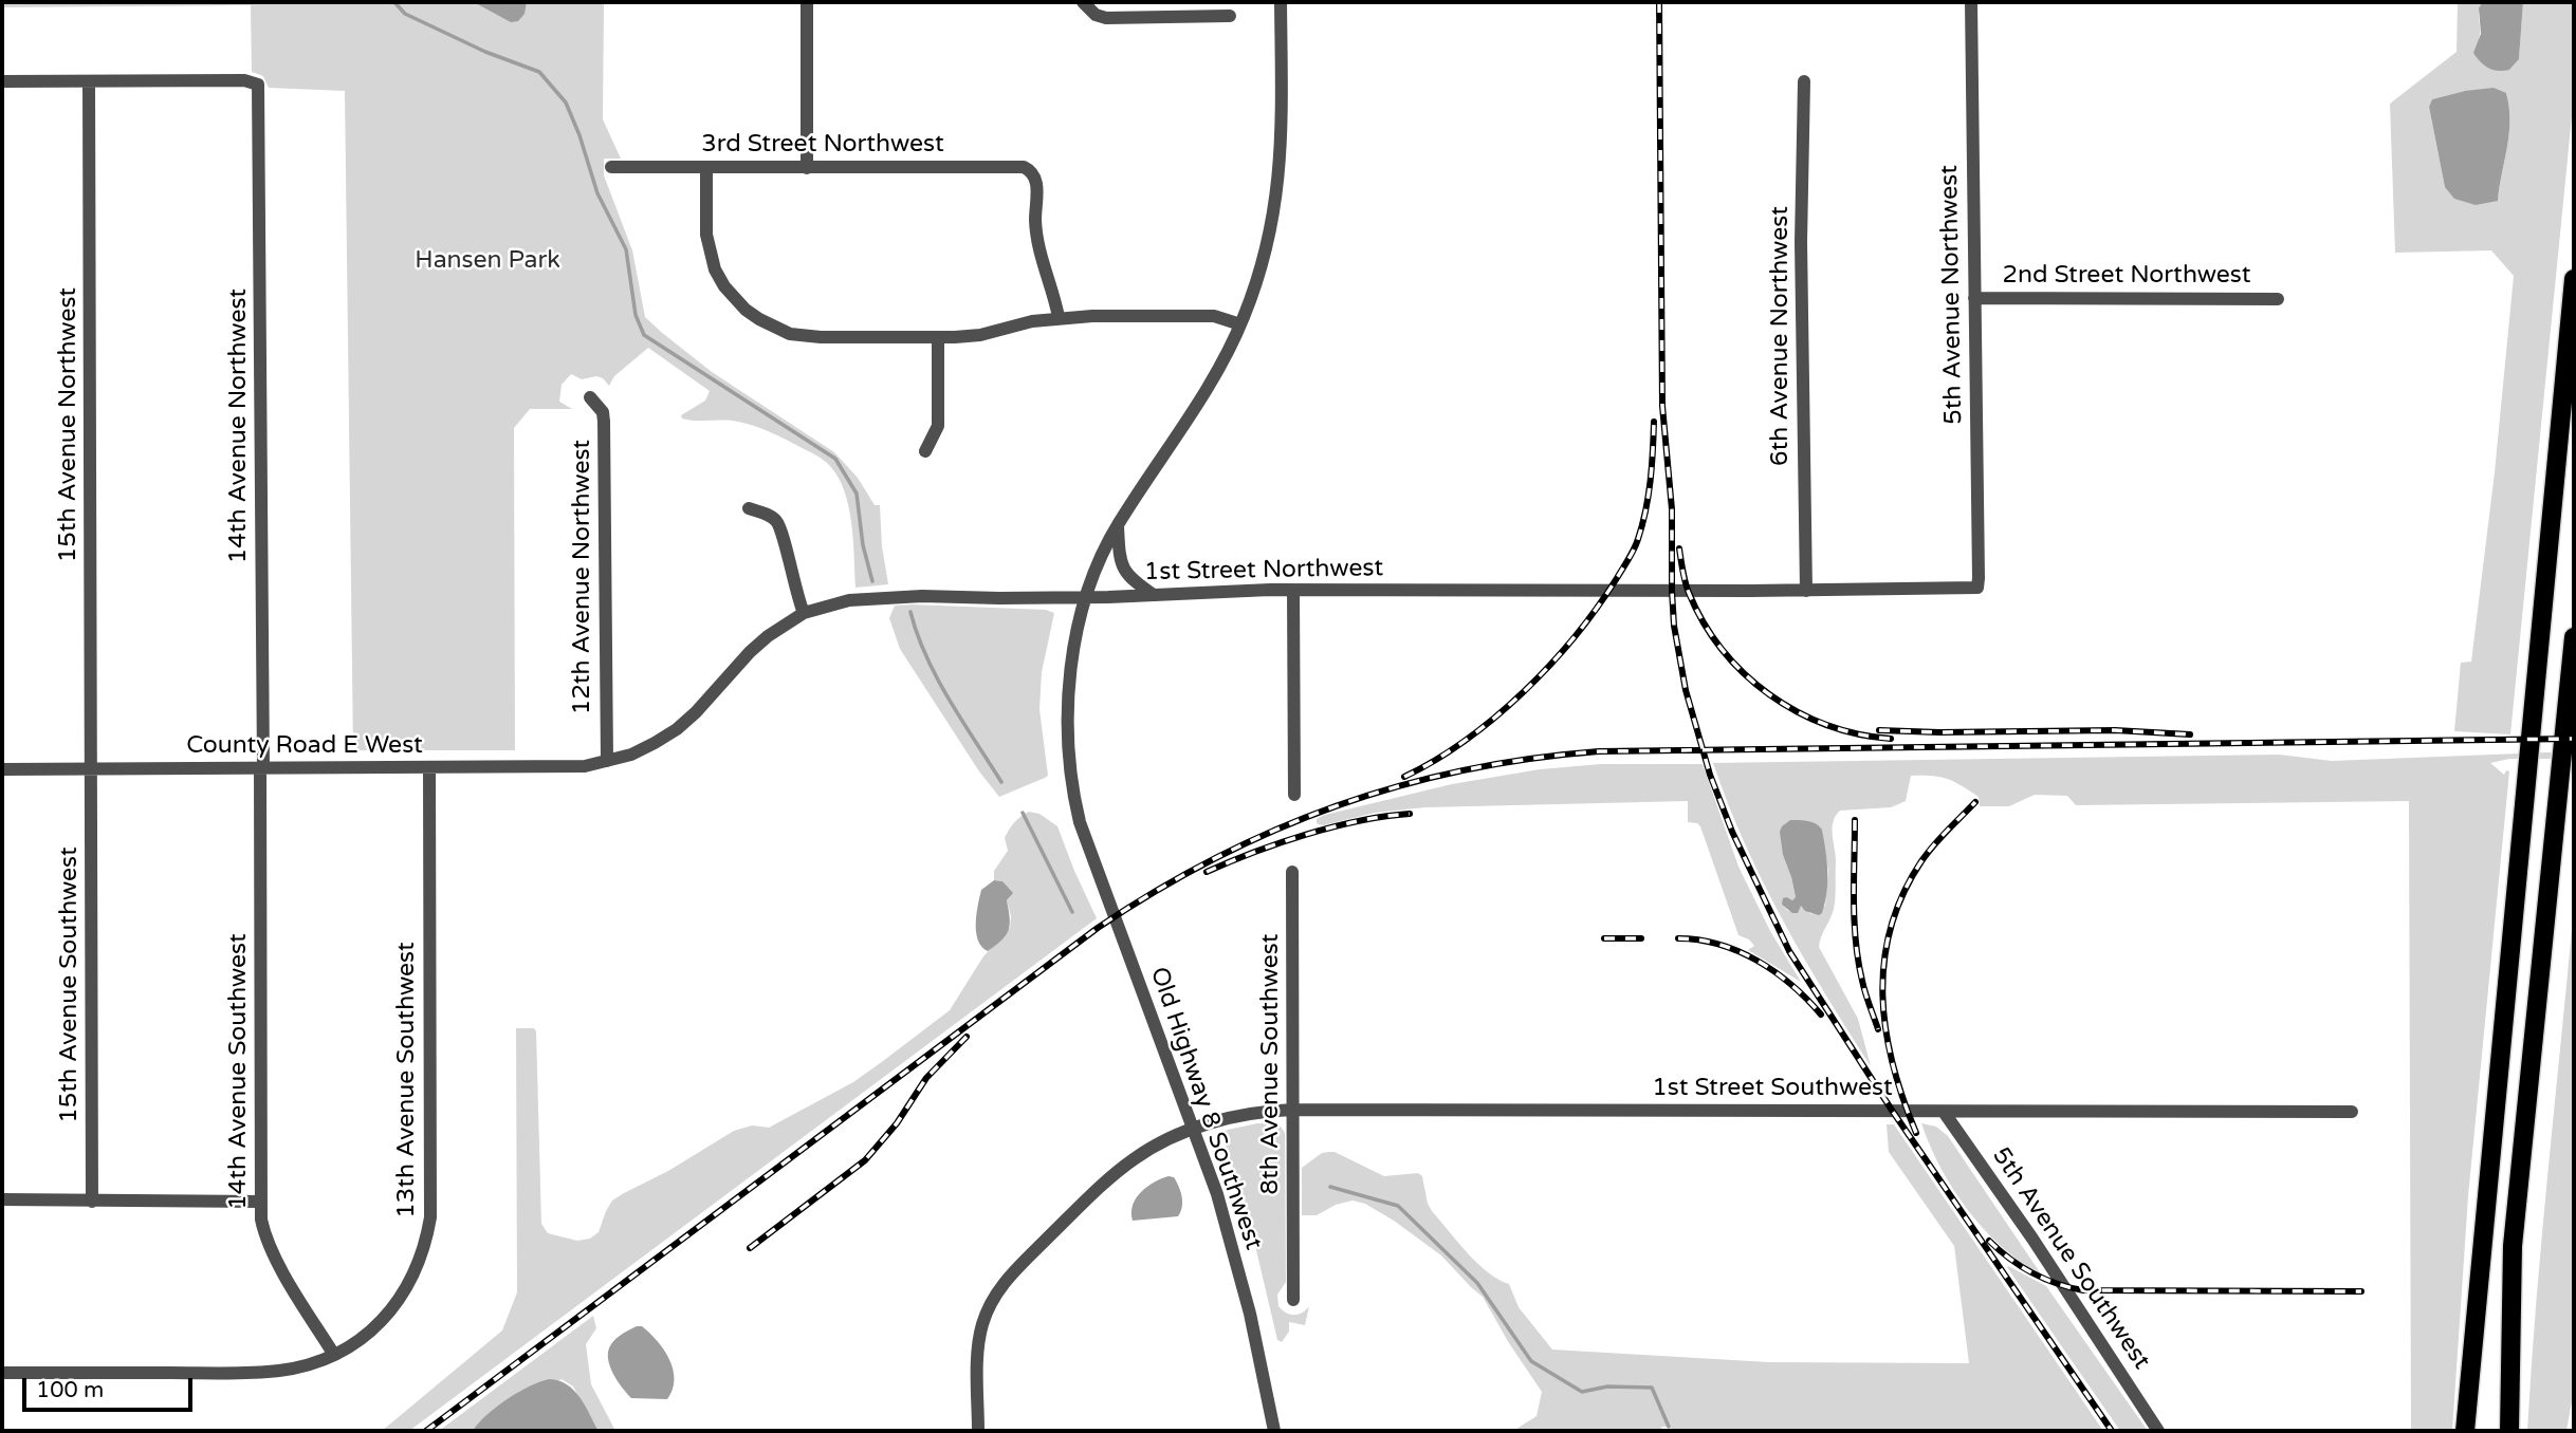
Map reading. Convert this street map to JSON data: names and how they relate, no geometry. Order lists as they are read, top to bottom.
{
  "streets": {
    "street": [
      "3rd Street Northwest",
      "2nd Street Northwest",
      "5th Avenue Northwest",
      "6th Avenue Northwest",
      "15th Avenue Northwest",
      "14th Avenue Northwest",
      "1st Street Northwest",
      "12th Avenue Northwest",
      "County Road E West",
      "15th Avenue Southwest",
      "8th Avenue Southwest",
      "14th Avenue Southwest",
      "13th Avenue Southwest",
      "1st Street Southwest",
      "Old Highway 8 Southwest",
      "5th Avenue Southwest"
    ]
  },
  "crossings": [
    ["2nd Street Northwest", "5th Avenue Northwest"],
    ["5th Avenue Northwest", "1st Street Northwest"],
    ["6th Avenue Northwest", "1st Street Northwest"],
    ["15th Avenue Northwest", "14th Avenue Northwest"],
    ["15th Avenue Northwest", "County Road E West"],
    ["15th Avenue Northwest", "15th Avenue Southwest"],
    ["14th Avenue Northwest", "County Road E West"],
    ["14th Avenue Northwest", "14th Avenue Southwest"],
    ["1st Street Northwest", "12th Avenue Northwest"],
    ["1st Street Northwest", "County Road E West"],
    ["1st Street Northwest", "Old Highway 8 Southwest"],
    ["12th Avenue Northwest", "County Road E West"],
    ["County Road E West", "15th Avenue Southwest"],
    ["County Road E West", "14th Avenue Southwest"],
    ["County Road E West", "13th Avenue Southwest"],
    ["8th Avenue Southwest", "1st Street Southwest"],
    ["14th Avenue Southwest", "13th Avenue Southwest"],
    ["1st Street Southwest", "Old Highway 8 Southwest"],
    ["1st Street Southwest", "5th Avenue Southwest"]
  ],
  "parks": ["Hansen Park"],
  "scale_bar": "100 m"
}
